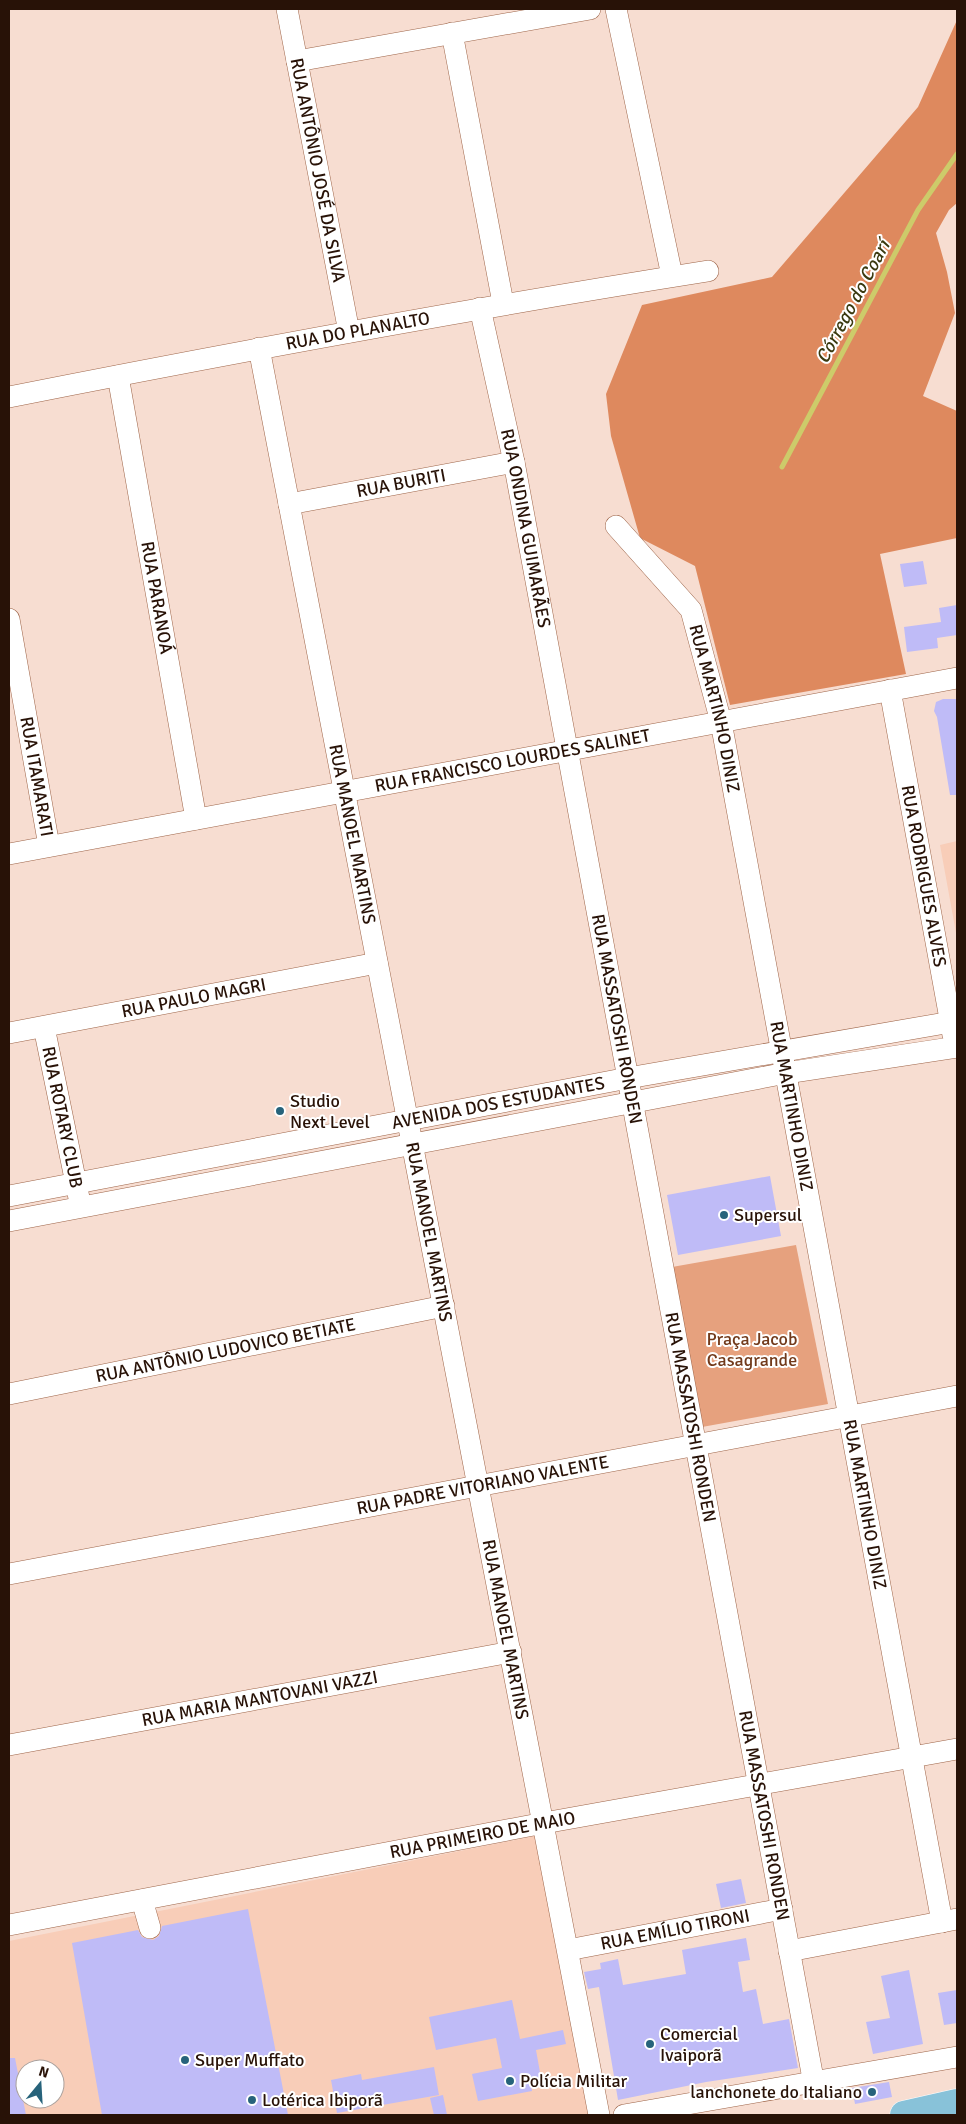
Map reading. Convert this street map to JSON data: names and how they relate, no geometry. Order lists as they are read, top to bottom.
{
  "streets": {
    "street": [
      "RUA ANTÔNIO JOSÉ DA SILVA",
      "RUA DO PLANALTO",
      "RUA BURITI",
      "RUA ONDINA GUIMARÃES",
      "RUA PARANOÁ",
      "RUA MARTINHO DINIZ",
      "RUA FRANCISCO LOURDES SALINET",
      "RUA ITAMARATI",
      "RUA MANOEL MARTINS",
      "RUA RODRIGUES ALVES",
      "RUA PAULO MAGRI",
      "RUA MASSATOSHI RONDEN",
      "AVENIDA DOS ESTUDANTES",
      "RUA ROTARY CLUB",
      "RUA ANTÔNIO LUDOVICO BETIATE",
      "RUA PADRE VITORIANO VALENTE",
      "RUA MARIA MANTOVANI VAZZI",
      "RUA PRIMEIRO DE MAIO",
      "RUA EMÍLIO TIRONI"
    ]
  },
  "crossings": [
    ["RUA ANTÔNIO JOSÉ DA SILVA", "RUA DO PLANALTO"],
    ["RUA DO PLANALTO", "RUA ONDINA GUIMARÃES"],
    ["RUA DO PLANALTO", "RUA PARANOÁ"],
    ["RUA DO PLANALTO", "RUA MANOEL MARTINS"],
    ["RUA BURITI", "RUA ONDINA GUIMARÃES"],
    ["RUA BURITI", "RUA MANOEL MARTINS"],
    ["RUA ONDINA GUIMARÃES", "RUA FRANCISCO LOURDES SALINET"],
    ["RUA ONDINA GUIMARÃES", "RUA MASSATOSHI RONDEN"],
    ["RUA PARANOÁ", "RUA FRANCISCO LOURDES SALINET"],
    ["RUA MARTINHO DINIZ", "RUA FRANCISCO LOURDES SALINET"],
    ["RUA MARTINHO DINIZ", "AVENIDA DOS ESTUDANTES"],
    ["RUA MARTINHO DINIZ", "RUA PADRE VITORIANO VALENTE"],
    ["RUA MARTINHO DINIZ", "RUA PRIMEIRO DE MAIO"],
    ["RUA FRANCISCO LOURDES SALINET", "RUA ITAMARATI"],
    ["RUA FRANCISCO LOURDES SALINET", "RUA MANOEL MARTINS"],
    ["RUA FRANCISCO LOURDES SALINET", "RUA RODRIGUES ALVES"],
    ["RUA FRANCISCO LOURDES SALINET", "RUA MASSATOSHI RONDEN"],
    ["RUA MANOEL MARTINS", "RUA PAULO MAGRI"],
    ["RUA MANOEL MARTINS", "AVENIDA DOS ESTUDANTES"],
    ["RUA MANOEL MARTINS", "RUA ANTÔNIO LUDOVICO BETIATE"],
    ["RUA MANOEL MARTINS", "RUA PADRE VITORIANO VALENTE"],
    ["RUA MANOEL MARTINS", "RUA MARIA MANTOVANI VAZZI"],
    ["RUA MANOEL MARTINS", "RUA PRIMEIRO DE MAIO"],
    ["RUA MANOEL MARTINS", "RUA EMÍLIO TIRONI"],
    ["RUA RODRIGUES ALVES", "AVENIDA DOS ESTUDANTES"],
    ["RUA PAULO MAGRI", "RUA ROTARY CLUB"],
    ["RUA MASSATOSHI RONDEN", "AVENIDA DOS ESTUDANTES"],
    ["RUA MASSATOSHI RONDEN", "RUA PADRE VITORIANO VALENTE"],
    ["RUA MASSATOSHI RONDEN", "RUA PRIMEIRO DE MAIO"],
    ["RUA MASSATOSHI RONDEN", "RUA EMÍLIO TIRONI"],
    ["AVENIDA DOS ESTUDANTES", "RUA ROTARY CLUB"]
  ],
  "water": ["Córrego do Coarí"],
  "parks": ["Praça Jacob Casagrande"],
  "places": [
    "Studio Next Level",
    "Supersul",
    "Comercial Ivaiporã",
    "Super Muffato",
    "Polícia Militar",
    "lanchonete do Italiano",
    "Lotérica Ibiporã"
  ],
  "north": "top"
}
